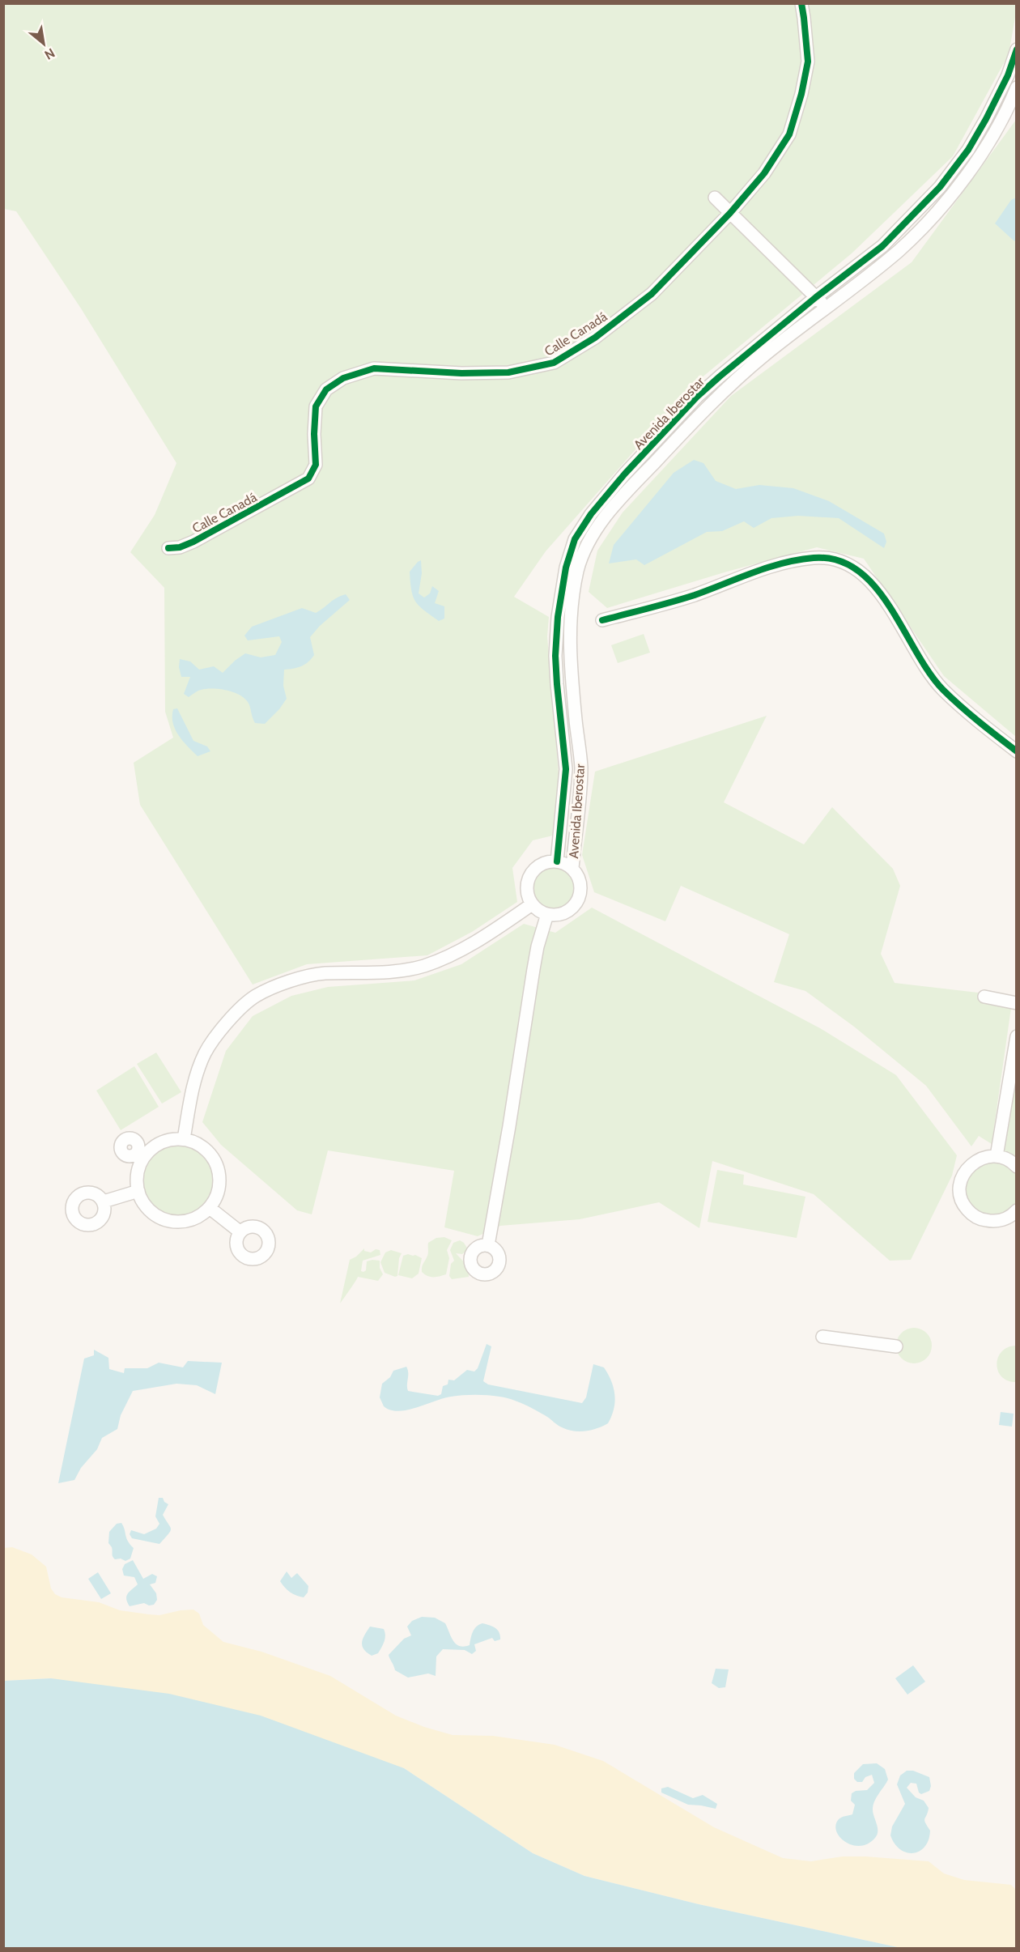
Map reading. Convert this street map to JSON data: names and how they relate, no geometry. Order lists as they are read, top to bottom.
{
  "streets": {
    "street": ["Calle Canadá", "Avenida Iberostar"]
  },
  "north": "bottom right"
}
